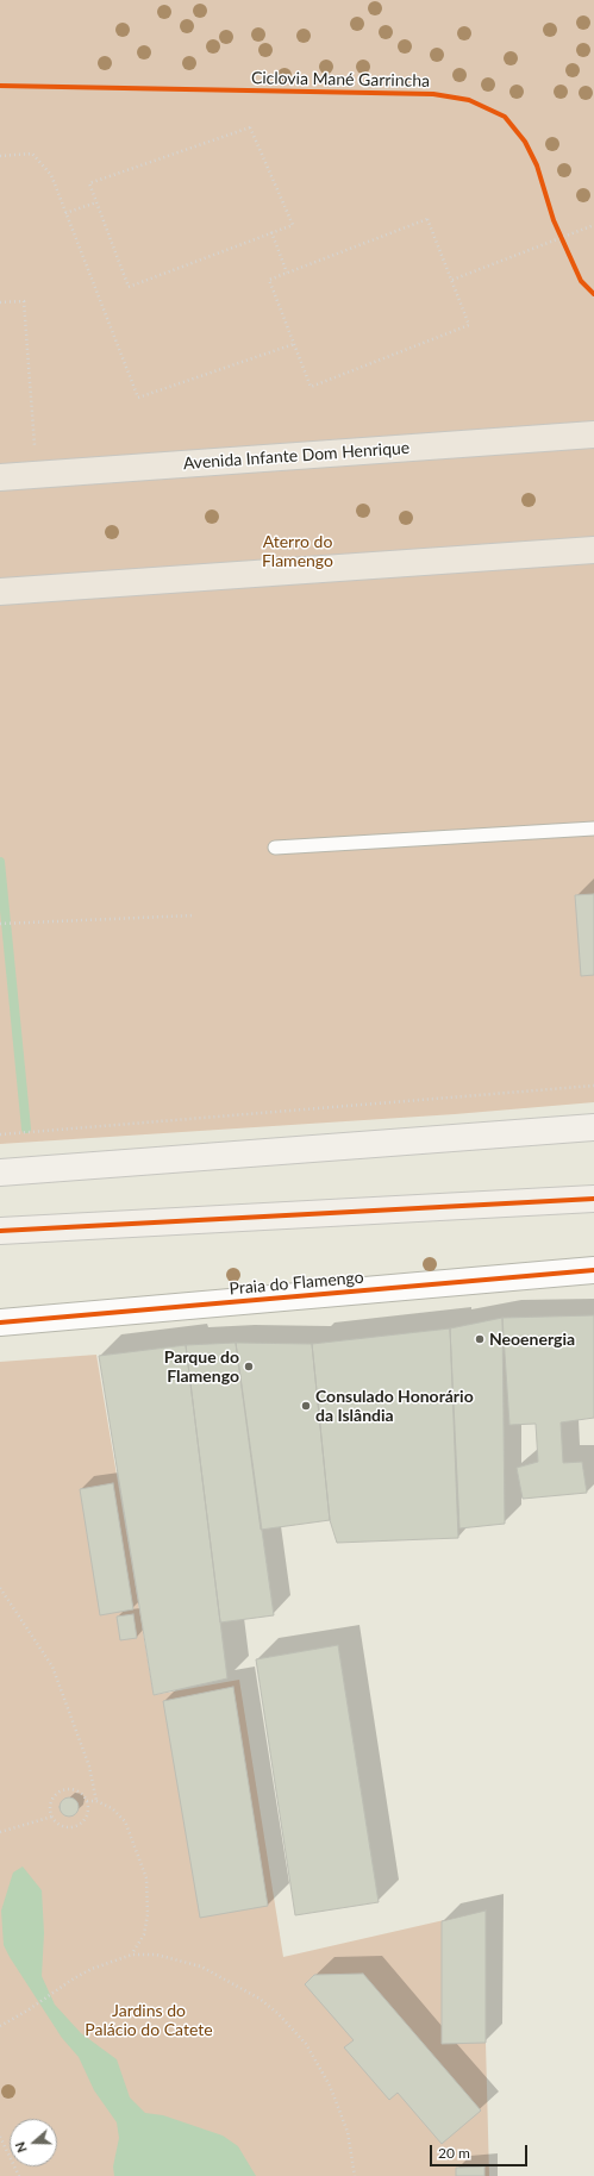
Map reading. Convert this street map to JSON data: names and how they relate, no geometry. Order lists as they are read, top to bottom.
{
  "streets": {
    "highway": ["Avenida Infante Dom Henrique"],
    "street": ["Praia do Flamengo"],
    "cycle path": ["Ciclovia Mané Garrincha"]
  },
  "parks": ["Aterro do Flamengo", "Jardins do Palácio do Catete"],
  "places": ["Neoenergia", "Parque do Flamengo", "Consulado Honorário da Islândia"],
  "scale_bar": "20 m",
  "north": "left"
}
